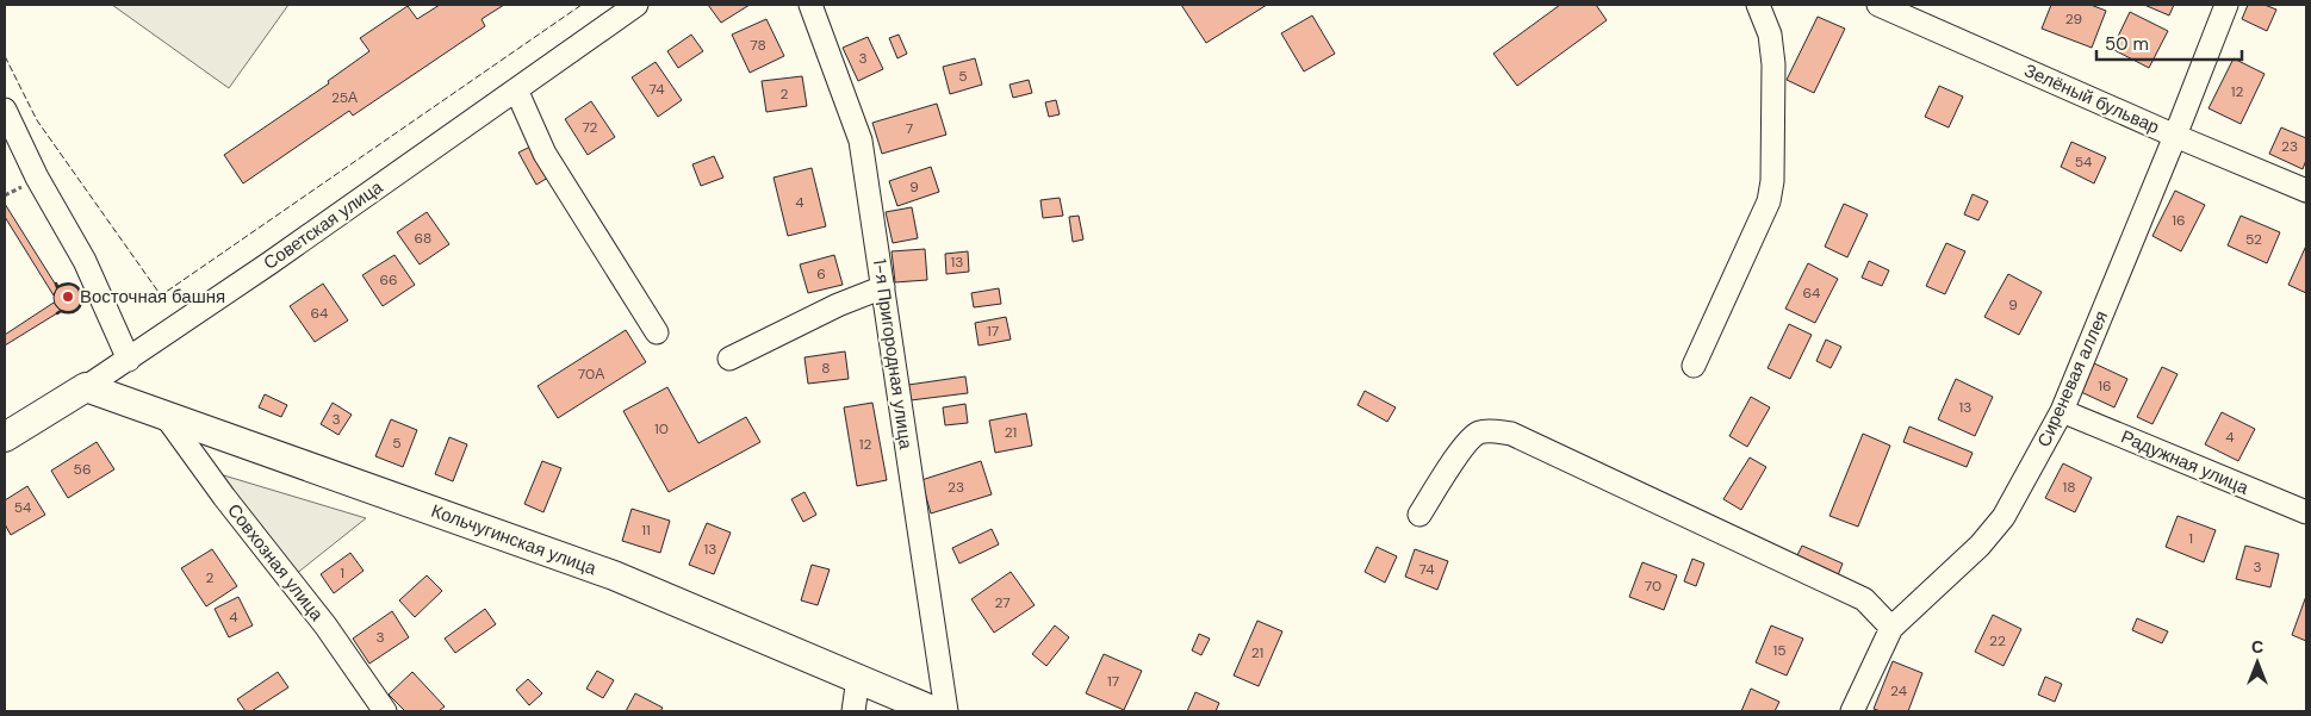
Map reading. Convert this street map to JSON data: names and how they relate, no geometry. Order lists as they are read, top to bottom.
{
  "streets": {
    "main road": ["Советская улица", "Кольчугинская улица"],
    "street": [
      "Зелёный бульвар",
      "1-я Пригородная улица",
      "Сиреневая аллея",
      "Радужная улица",
      "Совхозная улица"
    ]
  },
  "crossings": [
    ["Зелёный бульвар", "Сиреневая аллея"],
    ["Советская улица", "Кольчугинская улица"],
    ["Сиреневая аллея", "Радужная улица"],
    ["Кольчугинская улица", "Совхозная улица"]
  ],
  "places": ["Восточная башня"],
  "house_numbers": [
    "29",
    "78",
    "3",
    "5",
    "74",
    "12",
    "2",
    "25А",
    "72",
    "7",
    "23",
    "54",
    "9",
    "4",
    "16",
    "68",
    "52",
    "13",
    "6",
    "66",
    "64",
    "9",
    "64",
    "17",
    "8",
    "70А",
    "16",
    "13",
    "3",
    "10",
    "21",
    "4",
    "5",
    "12",
    "56",
    "23",
    "18",
    "54",
    "11",
    "1",
    "13",
    "3",
    "74",
    "1",
    "2",
    "70",
    "27",
    "4",
    "3",
    "22",
    "15",
    "21",
    "17",
    "24"
  ],
  "scale_bar": "50 m",
  "north": "top"
}
